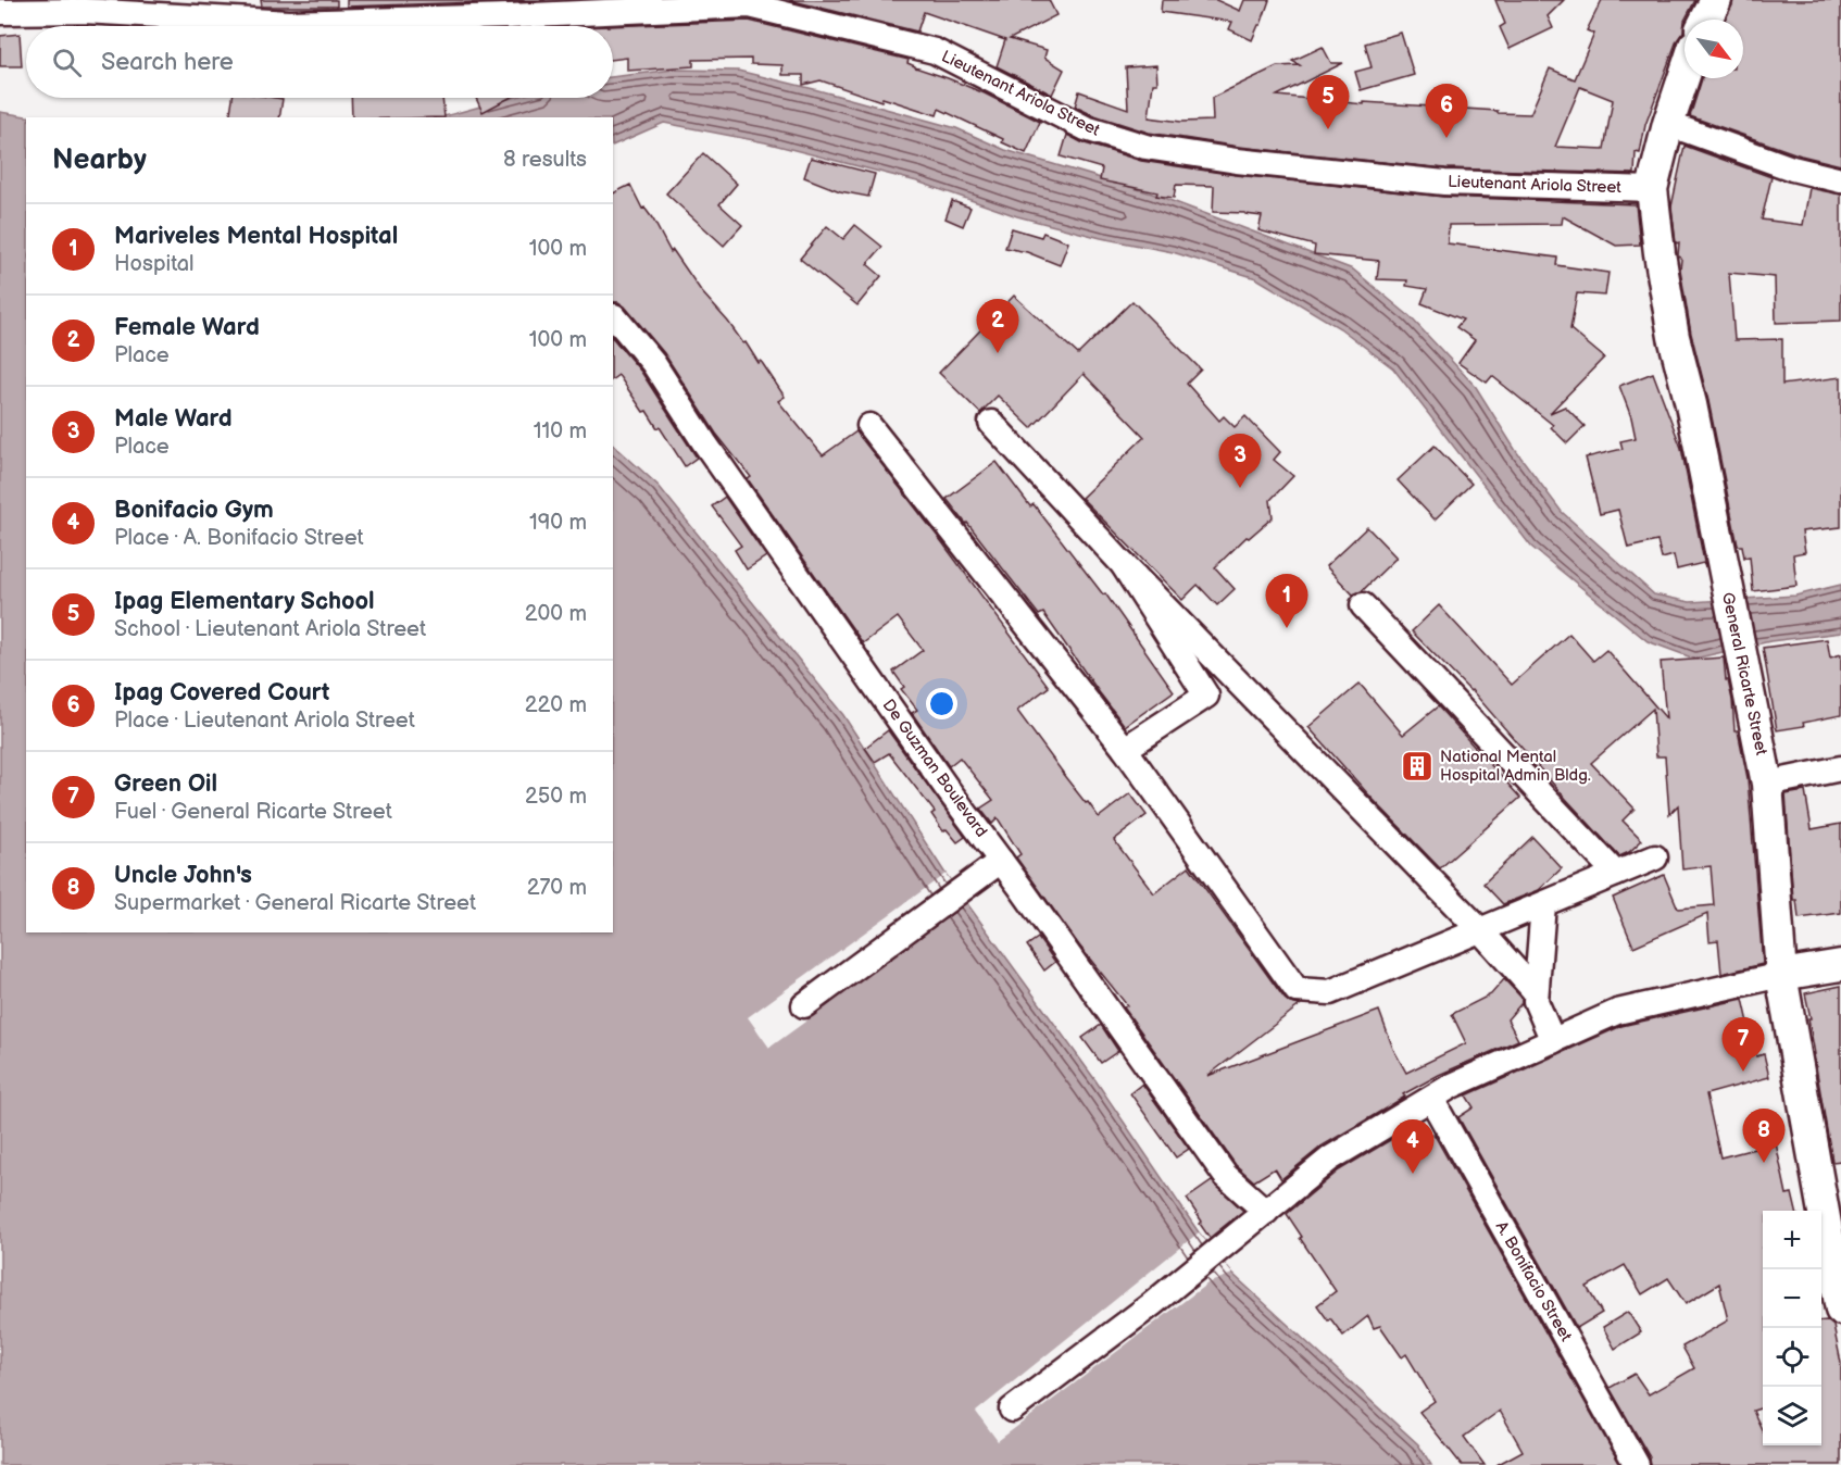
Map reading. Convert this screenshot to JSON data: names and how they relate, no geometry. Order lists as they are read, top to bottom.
{
  "streets": {
    "main road": ["General Ricarte Street"],
    "street": ["Lieutenant Ariola Street", "De Guzman Boulevard", "A. Bonifacio Street"]
  },
  "crossings": [
    ["Lieutenant Ariola Street", "General Ricarte Street"]
  ],
  "places": {
    "building": ["National Mental Hospital Admin Bldg."]
  },
  "north": "bottom right",
  "page": {
    "search": "Search here",
    "pins": [
      "5",
      "6",
      "2",
      "3",
      "1",
      "7",
      "8",
      "4"
    ],
    "heading": ["Nearby", "8 results"],
    "list": [
      {
        "mark": "1",
        "name": "Mariveles Mental Hospital",
        "note": "Hospital",
        "value": "100 m"
      },
      {
        "mark": "2",
        "name": "Female Ward",
        "note": "Place",
        "value": "100 m"
      },
      {
        "mark": "3",
        "name": "Male Ward",
        "note": "Place",
        "value": "110 m"
      },
      {
        "mark": "4",
        "name": "Bonifacio Gym",
        "note": "Place · A. Bonifacio Street",
        "value": "190 m"
      },
      {
        "mark": "5",
        "name": "Ipag Elementary School",
        "note": "School · Lieutenant Ariola Street",
        "value": "200 m"
      },
      {
        "mark": "6",
        "name": "Ipag Covered Court",
        "note": "Place · Lieutenant Ariola Street",
        "value": "220 m"
      },
      {
        "mark": "7",
        "name": "Green Oil",
        "note": "Fuel · General Ricarte Street",
        "value": "250 m"
      },
      {
        "mark": "8",
        "name": "Uncle John's",
        "note": "Supermarket · General Ricarte Street",
        "value": "270 m"
      }
    ],
    "map_buttons": ["+", "−"]
  }
}
